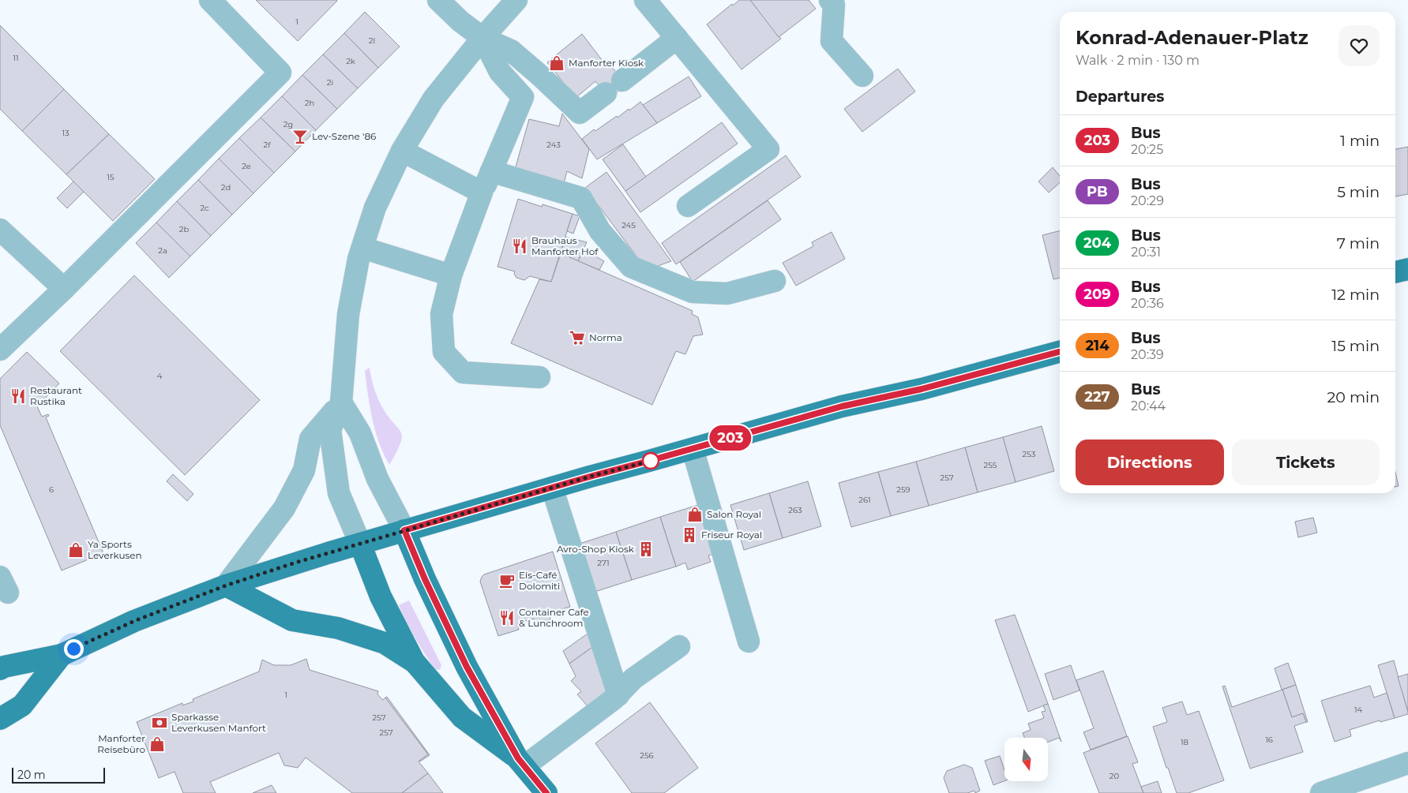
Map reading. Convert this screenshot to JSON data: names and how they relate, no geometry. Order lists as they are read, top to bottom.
{
  "places": {
    "shop": [
      "Manforter Kiosk",
      "Salon Royal",
      "Ya Sports Leverkusen",
      "Manforter Reisebüro"
    ],
    "bar": ["Lev-Szene '86"],
    "restaurant": ["Brauhaus Manforter Hof", "Restaurant Rustika", "Container Cafe & Lunchroom"],
    "supermarket": ["Norma"],
    "building": ["Friseur Royal", "Avro-Shop Kiosk"],
    "cafe": ["Eis-Café Dolomiti"],
    "bank": ["Sparkasse Leverkusen Manfort"]
  },
  "lines": ["bus line 203"],
  "house_numbers": [
    "1",
    "2l",
    "11",
    "2k",
    "2i",
    "2h",
    "2g",
    "13",
    "2f",
    "243",
    "2e",
    "15",
    "2d",
    "2c",
    "245",
    "2b",
    "2a",
    "4",
    "253",
    "255",
    "257",
    "6",
    "259",
    "261",
    "263",
    "271",
    "1",
    "14",
    "257",
    "257",
    "16",
    "18",
    "256",
    "20"
  ],
  "scale_bar": "20 m",
  "north": "bottom",
  "page": {
    "on_map": "203",
    "heading": [
      ["Konrad-Adenauer-Platz", "Walk · 2 min · 130 m"],
      "Departures"
    ],
    "list": [
      {
        "mark": "203",
        "name": "Bus",
        "note": "20:25",
        "value": "1 min"
      },
      {
        "mark": "PB",
        "name": "Bus",
        "note": "20:29",
        "value": "5 min"
      },
      {
        "mark": "204",
        "name": "Bus",
        "note": "20:31",
        "value": "7 min"
      },
      {
        "mark": "209",
        "name": "Bus",
        "note": "20:36",
        "value": "12 min"
      },
      {
        "mark": "214",
        "name": "Bus",
        "note": "20:39",
        "value": "15 min"
      },
      {
        "mark": "227",
        "name": "Bus",
        "note": "20:44",
        "value": "20 min"
      }
    ],
    "buttons": ["Directions", "Tickets"],
    "scale": "20 m"
  }
}
